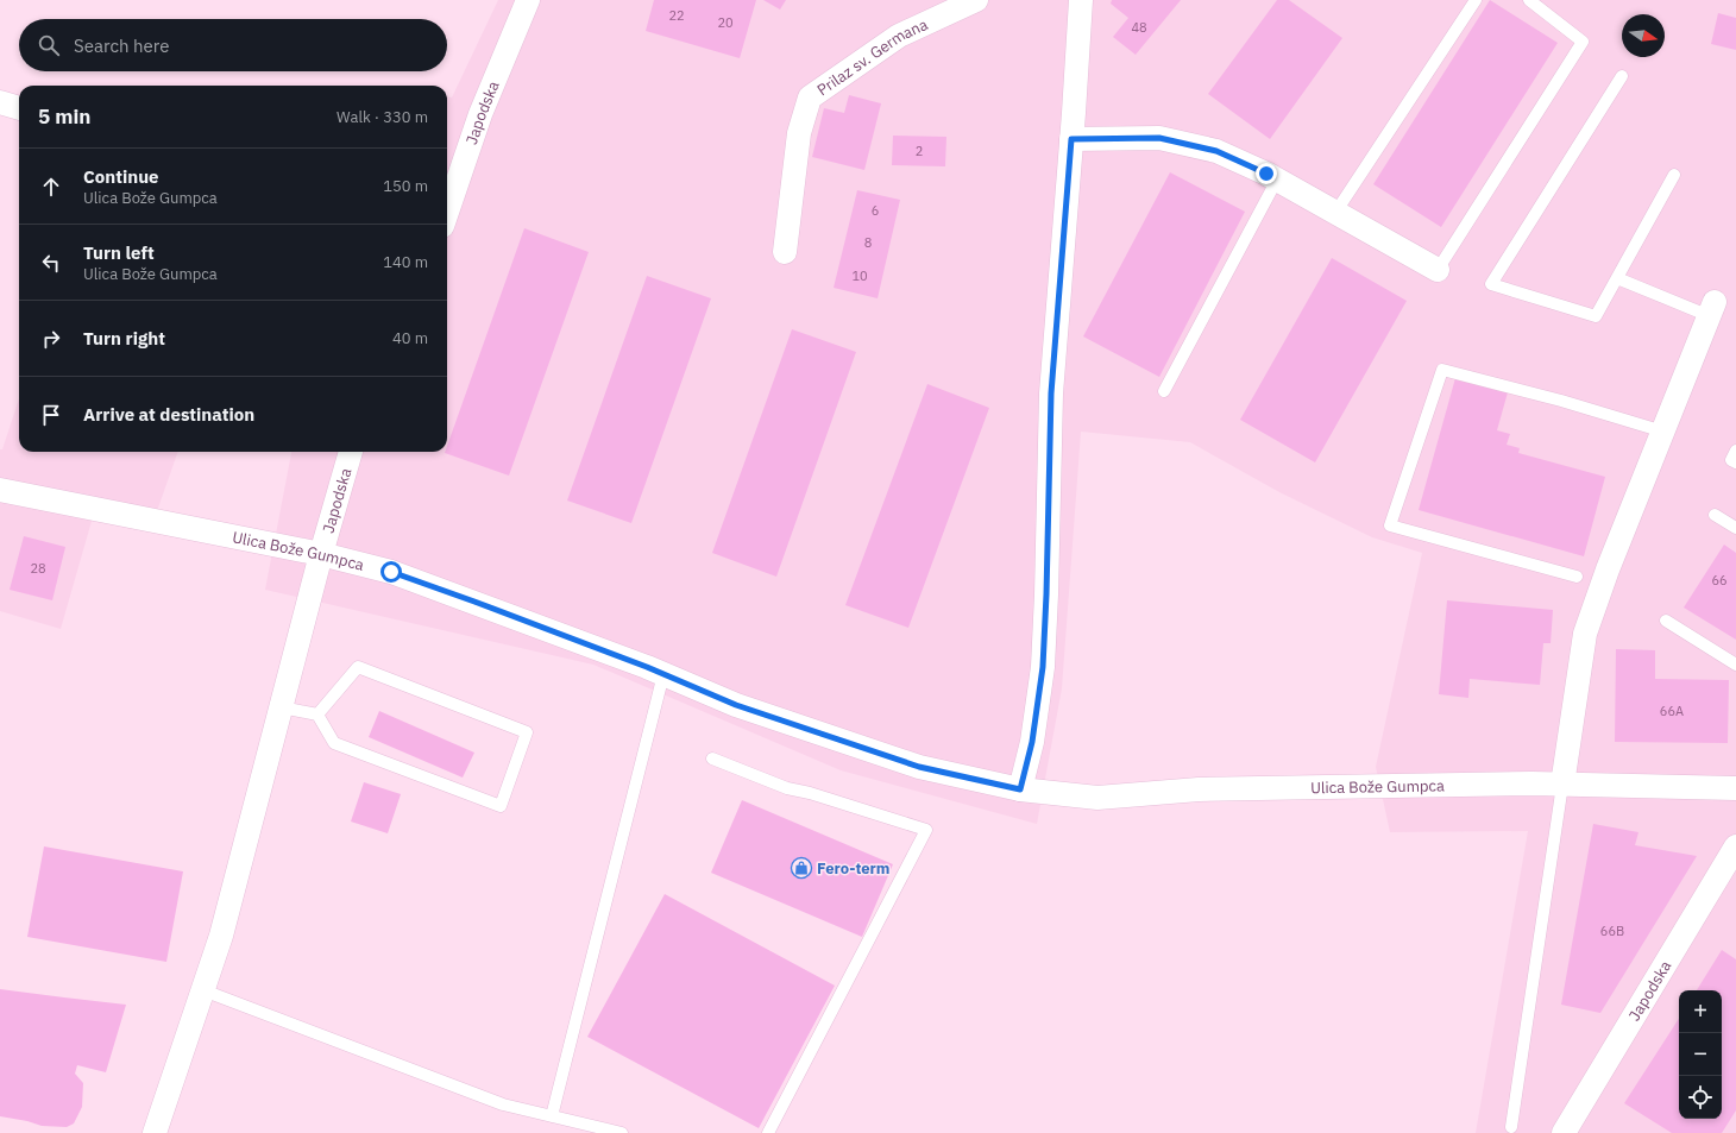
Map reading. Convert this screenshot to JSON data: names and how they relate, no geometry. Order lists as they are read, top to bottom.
{
  "streets": {
    "street": ["Prilaz sv. Germana", "Japodska", "Ulica Bože Gumpca"]
  },
  "crossings": [
    ["Japodska", "Ulica Bože Gumpca"]
  ],
  "places": {
    "shop": ["Fero-term"]
  },
  "house_numbers": [
    "22",
    "20",
    "48",
    "2",
    "6",
    "8",
    "10",
    "28",
    "66",
    "66A",
    "66B"
  ],
  "north": "right",
  "page": {
    "search": "Search here",
    "heading": ["5 min", "Walk · 330 m"],
    "list": [
      ["Continue", "Ulica Bože Gumpca", "150 m"],
      ["Turn left", "Ulica Bože Gumpca", "140 m"],
      ["Turn right", "40 m"],
      "Arrive at destination"
    ],
    "map_buttons": ["+", "−"]
  }
}
